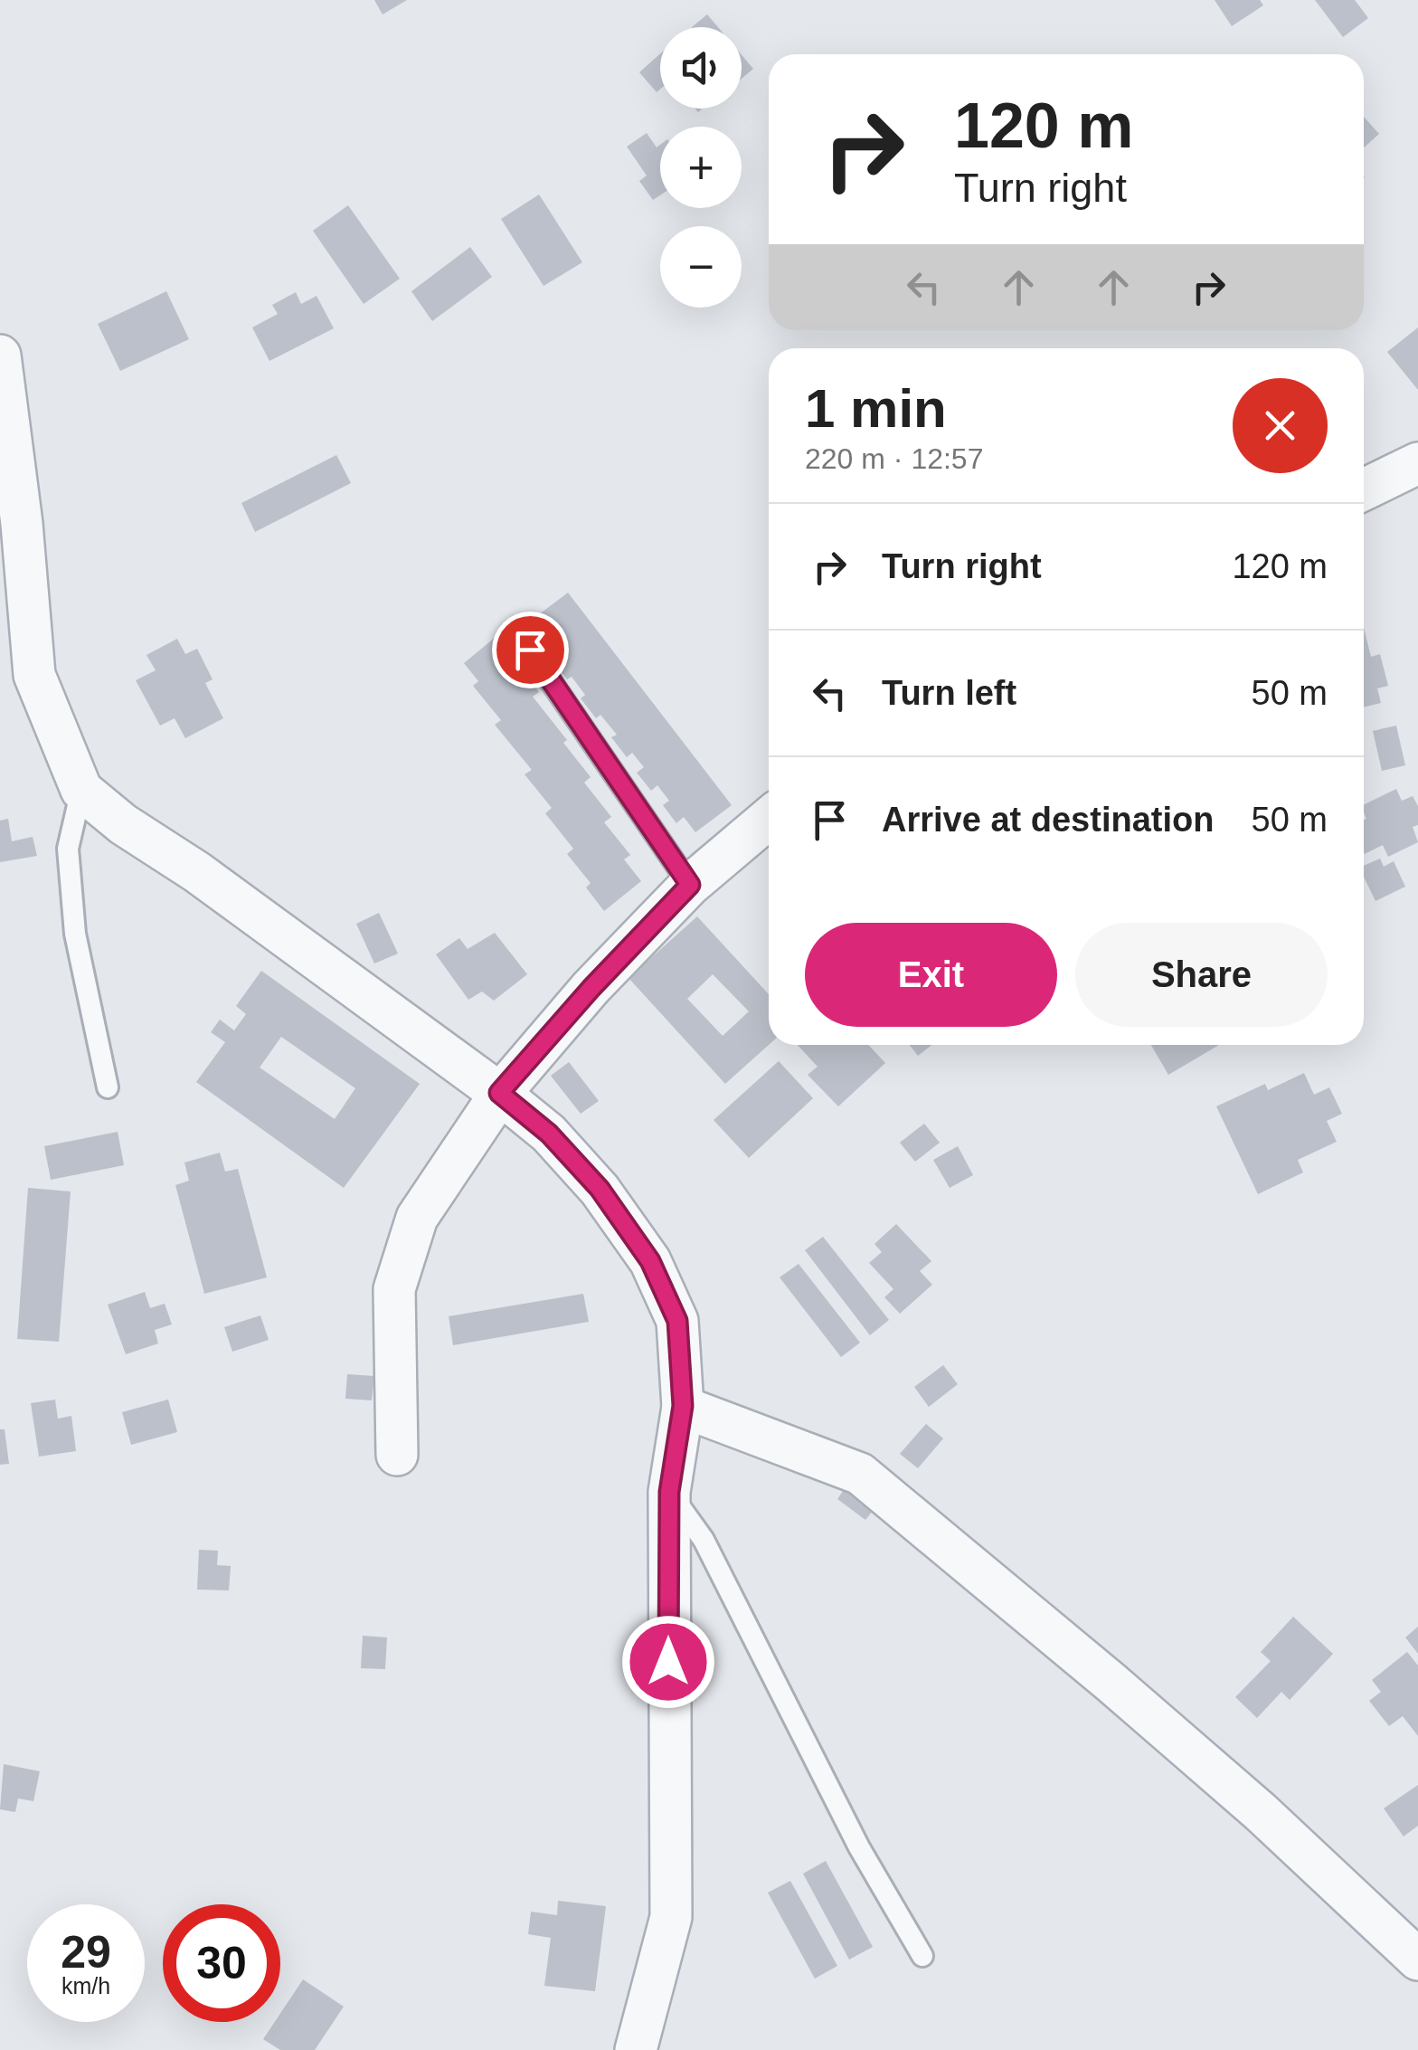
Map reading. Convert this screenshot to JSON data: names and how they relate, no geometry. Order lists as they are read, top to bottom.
{
  "page": {
    "map_buttons": ["+", "−"],
    "turn": ["120 m", "Turn right"],
    "heading": ["1 min", "220 m · 12:57"],
    "list": [
      {
        "name": "Turn right",
        "value": "120 m"
      },
      {
        "name": "Turn left",
        "value": "50 m"
      },
      {
        "name": "Arrive at destination",
        "value": "50 m"
      }
    ],
    "buttons": ["Exit", "Share"],
    "speed": "29 km/h",
    "limit": "30"
  }
}
